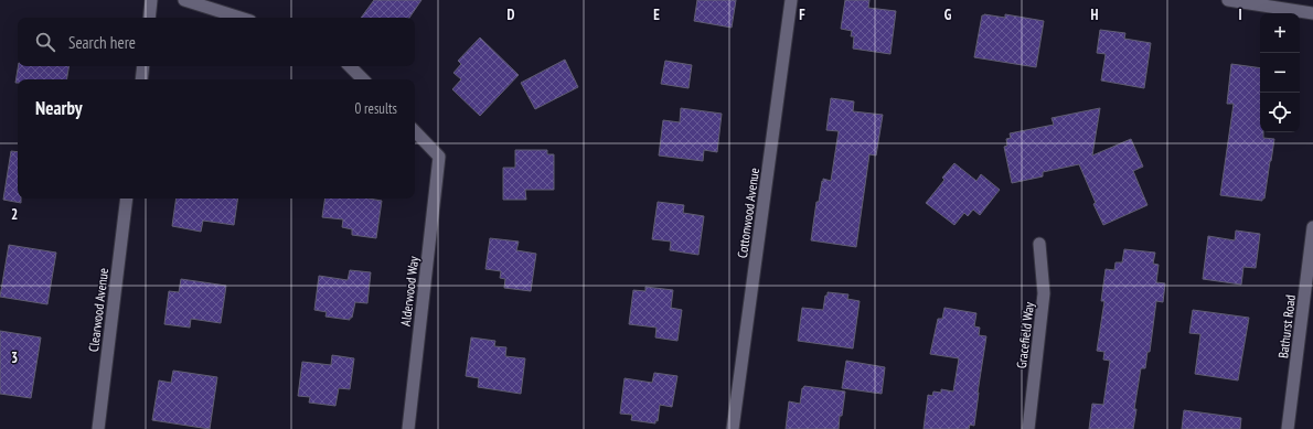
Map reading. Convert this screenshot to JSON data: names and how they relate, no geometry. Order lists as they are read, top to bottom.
{
  "streets": {
    "street": [
      "Cottonwood Avenue",
      "Alderwood Way",
      "Clearwood Avenue",
      "Bathurst Road",
      "Gracefield Way"
    ]
  },
  "page": {
    "map_buttons": ["+", "−"],
    "search": "Search here",
    "heading": ["Nearby", "0 results"]
  },
  "grid": {
    "columns": [
      "D",
      "E",
      "F",
      "G",
      "H",
      "I"
    ],
    "rows": ["2", "3"]
  }
}
